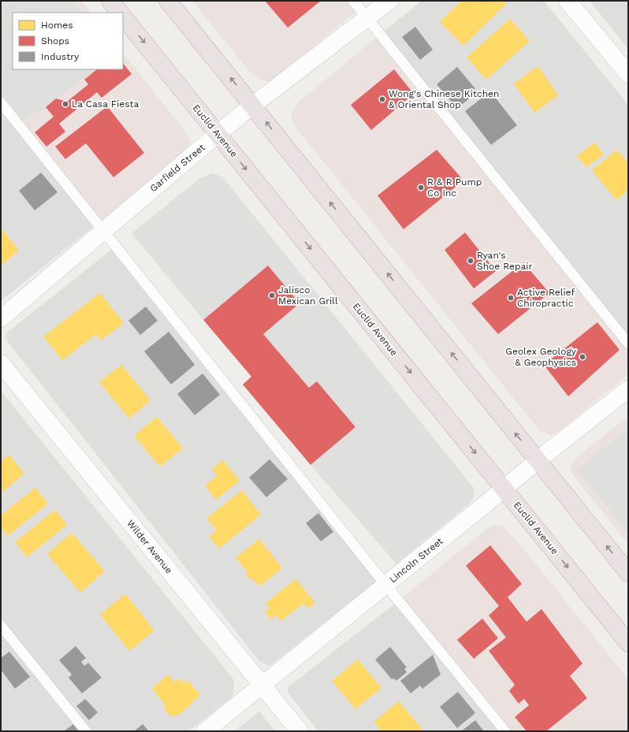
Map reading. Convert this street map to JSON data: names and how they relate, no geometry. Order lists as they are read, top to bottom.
{
  "streets": {
    "highway": ["Euclid Avenue"],
    "street": ["Garfield Street", "Wilder Avenue", "Lincoln Street"]
  },
  "crossings": [
    ["Euclid Avenue", "Garfield Street"],
    ["Euclid Avenue", "Lincoln Street"],
    ["Wilder Avenue", "Lincoln Street"]
  ],
  "places": [
    "Wong's Chinese Kitchen & Oriental Shop",
    "La Casa Fiesta",
    "R & R Pump Co Inc",
    "Ryan's Shoe Repair",
    "Jalisco Mexican Grill",
    "Active Relief Chiropractic",
    "Geolex Geology & Geophysics"
  ],
  "legend": ["Homes", "Shops", "Industry"]
}
